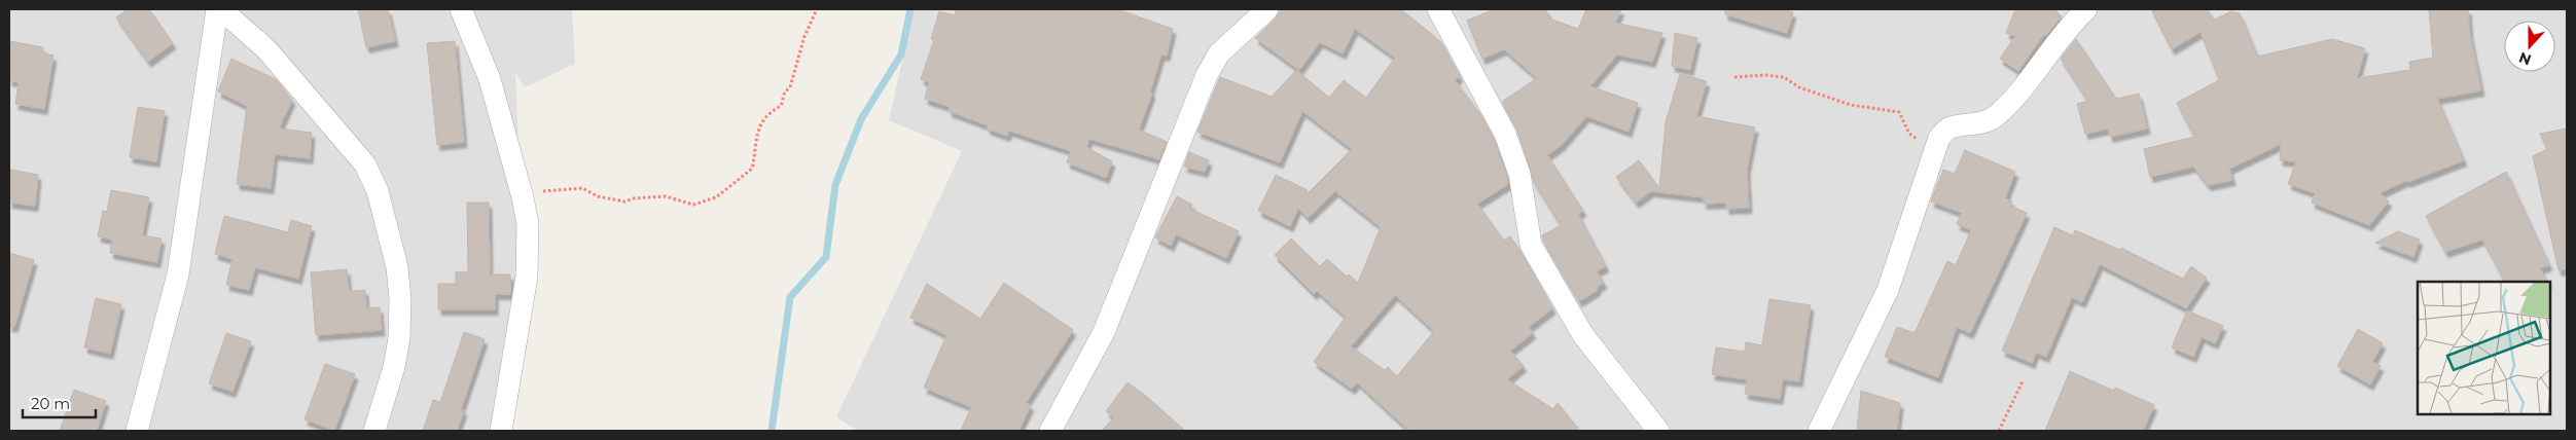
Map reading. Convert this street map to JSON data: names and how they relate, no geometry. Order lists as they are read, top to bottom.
{
  "scale_bar": "20 m",
  "north": "bottom"
}
